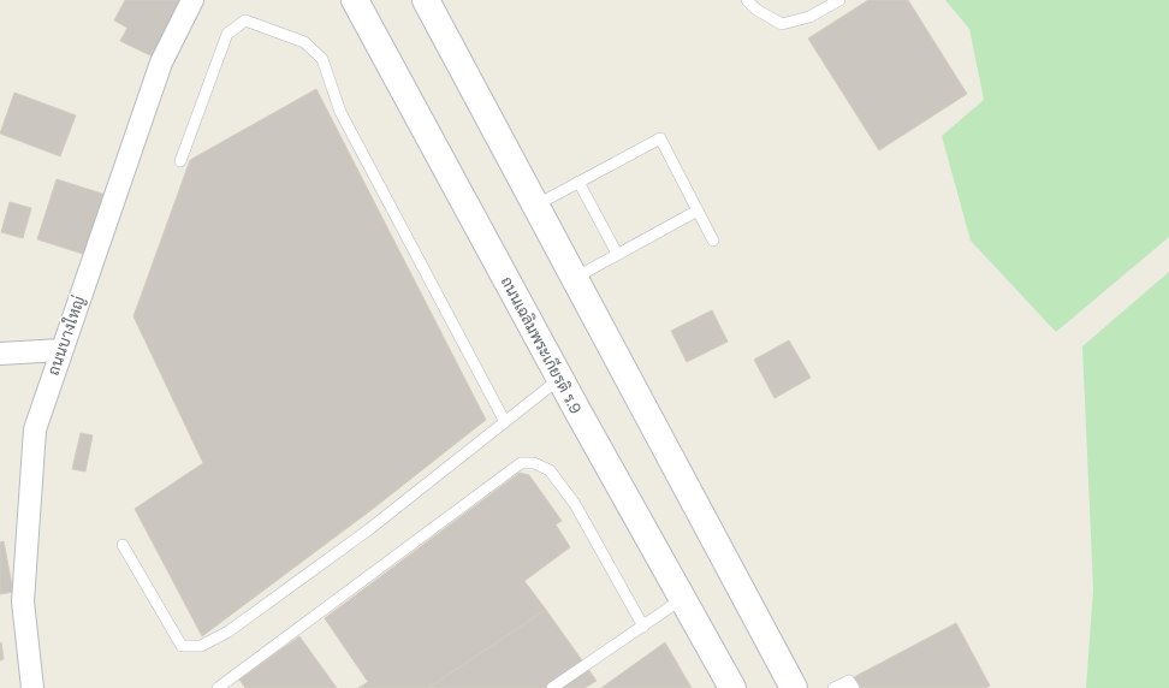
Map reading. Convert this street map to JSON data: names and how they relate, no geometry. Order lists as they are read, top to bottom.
{
  "streets": {
    "main road": ["ถนนเฉลิมพระเกียรติ ร.9"],
    "street": ["ถนนบางใหญ่"]
  }
}
